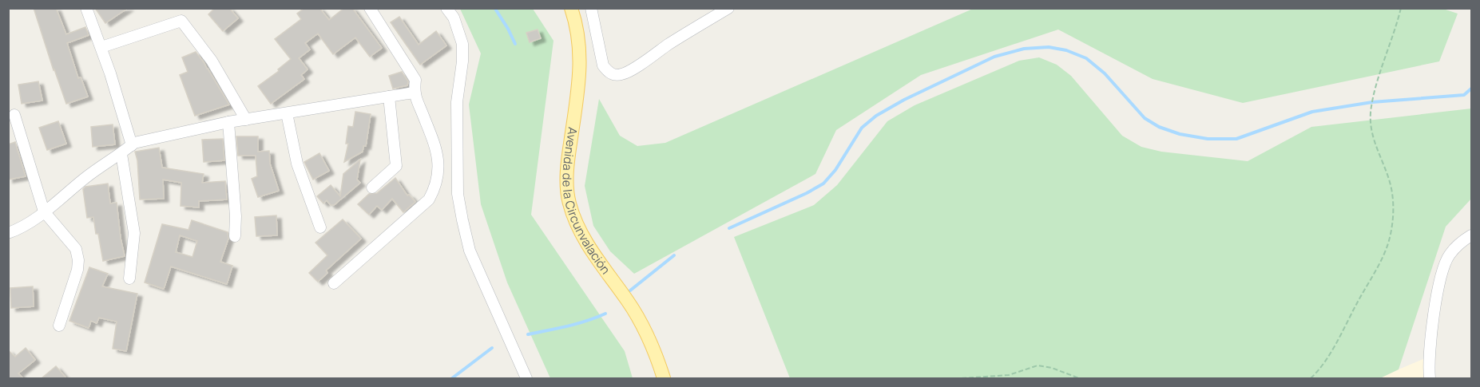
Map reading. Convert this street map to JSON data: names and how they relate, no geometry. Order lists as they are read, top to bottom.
{
  "streets": {
    "main road": ["Avenida de la Circunvalación"]
  }
}
